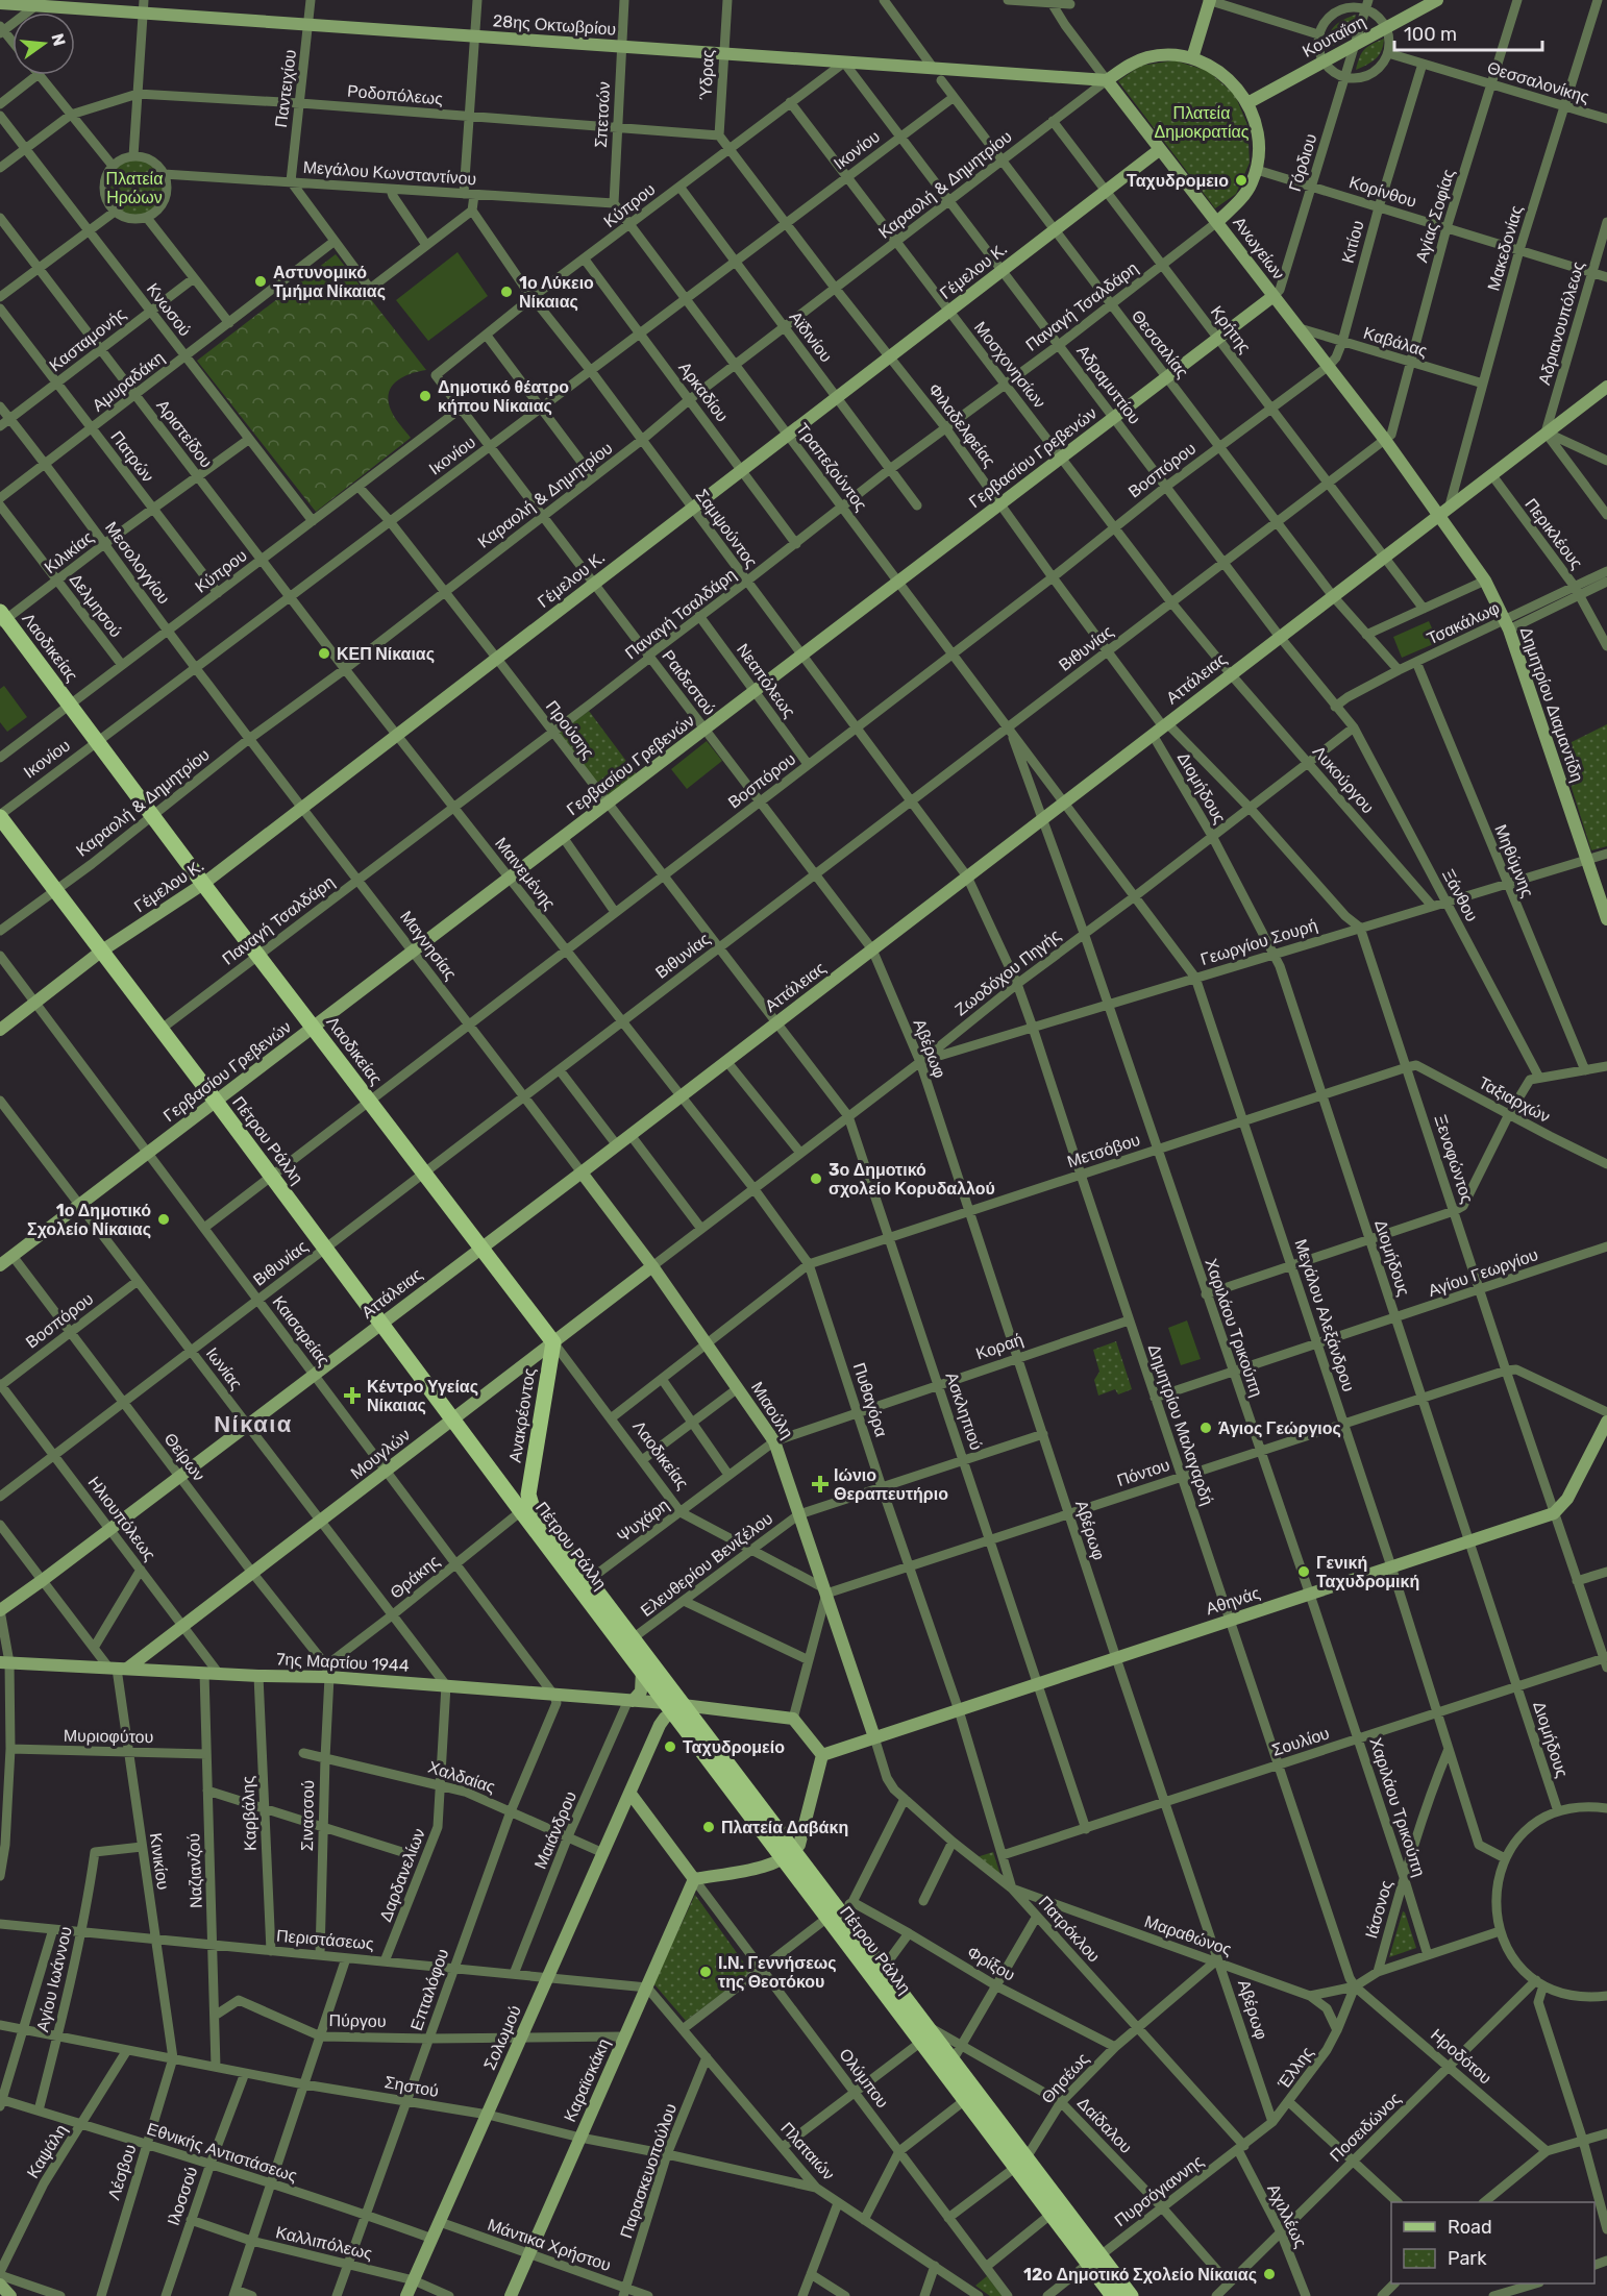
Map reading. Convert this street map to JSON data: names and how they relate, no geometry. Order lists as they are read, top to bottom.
{
  "streets": {
    "main road": [
      "28ης Οκτωβρίου",
      "Κουταΐση",
      "Ανωγείων",
      "Γέμελου Κ.",
      "Γερβασίου Γρεβενών",
      "Λαοδικείας",
      "Αττάλειας",
      "Δημητρίου Διαμαντίδη",
      "Πέτρου Ράλλη",
      "Μιαούλη",
      "Ανακρέοντος",
      "Μουγλών",
      "Αθηνάς",
      "7ης Μαρτίου 1944",
      "Σολωμού",
      "Καραϊσκάκη"
    ],
    "street": [
      "Ύδρας",
      "Θεσσαλονίκης",
      "Παντειχίου",
      "Ροδοπόλεως",
      "Σπετσών",
      "Ικονίου",
      "Γόρδιου",
      "Μεγάλου Κωνσταντίνου",
      "Καραολή & Δημητρίου",
      "Κορίνθου",
      "Κύπρου",
      "Αγίας Σοφίας",
      "Κιτίου",
      "Μακεδονίας",
      "Παναγή Τσαλδάρη",
      "Κνωσού",
      "Αδριανουπόλεως",
      "Κρήτης",
      "Αϊδινίου",
      "Κασταμονής",
      "Καβάλας",
      "Θεσσαλίας",
      "Μοσχονησίων",
      "Αμυραδάκη",
      "Αδραμυττίου",
      "Αρκαδίου",
      "Φιλαδελφείας",
      "Αριστείδου",
      "Πατρών",
      "Τραπεζούντος",
      "Βοσπόρου",
      "Σαμψούντος",
      "Περικλέους",
      "Κιλικίας",
      "Μεσολογγίου",
      "Δελμησού",
      "Τσακάλωφ",
      "Βιθυνίας",
      "Νεαπόλεως",
      "Ραιδεστού",
      "Προύσης",
      "Λυκούργου",
      "Διομήδους",
      "Μηθύμνης",
      "Μαινεμένης",
      "Ξάνθου",
      "Γεωργίου Σουρή",
      "Μαγνησίας",
      "Ζωοδόχου Πηγής",
      "Αβέρωφ",
      "Ταξιαρχών",
      "Μετσόβου",
      "Ξενοφώντος",
      "Αγίου Γεωργίου",
      "Μεγάλου Αλεξάνδρου",
      "Χαριλάου Τρικούπη",
      "Καισαρείας",
      "Κοραή",
      "Ιωνίας",
      "Πυθαγόρα",
      "Ασκληπιού",
      "Δημητρίου Μαλαγαρδή",
      "Θείρων",
      "Πόντου",
      "Ηλιουπόλεως",
      "Ψυχάρη",
      "Ελευθερίου Βενιζέλου",
      "Θράκης",
      "Μυριοφύτου",
      "Σουλίου",
      "Χαλδαίας",
      "Καρβάλης",
      "Σινασσού",
      "Μαιάνδρου",
      "Κινικίου",
      "Ναζιανζού",
      "Δαρδανελίων",
      "Ιάσονος",
      "Πατρόκλου",
      "Μαραθώνος",
      "Περιστάσεως",
      "Φρίξου",
      "Αγίου Ιωάννου",
      "Επταλόφου",
      "Πύργου",
      "Ηροδότου",
      "Έλλης",
      "Ολύμπου",
      "Θησέως",
      "Σηστού",
      "Δαίδαλου",
      "Ποσειδώνος",
      "Καψάλη",
      "Πλαταιών",
      "Εθνικής Αντιστάσεως",
      "Παρασκευοπούλου",
      "Λέσβου",
      "Πυρσόγιαννης",
      "Ιλοσσού",
      "Αχιλλέως",
      "Καλλιπόλεως",
      "Μάντικα Χρήστου"
    ]
  },
  "crossings": [
    ["28ης Οκτωβρίου", "Ύδρας"],
    ["28ης Οκτωβρίου", "Παντειχίου"],
    ["28ης Οκτωβρίου", "Σπετσών"],
    ["28ης Οκτωβρίου", "Καραολή & Δημητρίου"],
    ["28ης Οκτωβρίου", "Κύπρου"],
    ["28ης Οκτωβρίου", "Ανωγείων"],
    ["28ης Οκτωβρίου", "Αδραμυττίου"],
    ["Κουταΐση", "Γόρδιου"],
    ["Ύδρας", "Ροδοπόλεως"],
    ["Θεσσαλονίκης", "Αγίας Σοφίας"],
    ["Θεσσαλονίκης", "Κιτίου"],
    ["Θεσσαλονίκης", "Μακεδονίας"],
    ["Παντειχίου", "Ροδοπόλεως"],
    ["Παντειχίου", "Μεγάλου Κωνσταντίνου"],
    ["Ροδοπόλεως", "Σπετσών"],
    ["Ροδοπόλεως", "Κνωσού"],
    ["Σπετσών", "Μεγάλου Κωνσταντίνου"],
    ["Ικονίου", "Αϊδινίου"],
    ["Ικονίου", "Θεσσαλίας"],
    ["Ικονίου", "Μοσχονησίων"],
    ["Ικονίου", "Αδραμυττίου"],
    ["Ικονίου", "Αρκαδίου"],
    ["Ικονίου", "Φιλαδελφείας"],
    ["Ικονίου", "Αριστείδου"],
    ["Ικονίου", "Τραπεζούντος"],
    ["Ικονίου", "Σαμψούντος"],
    ["Ικονίου", "Μεσολογγίου"],
    ["Ικονίου", "Λαοδικείας"],
    ["Ικονίου", "Ραιδεστού"],
    ["Ικονίου", "Προύσης"],
    ["Ικονίου", "Πέτρου Ράλλη"],
    ["Γόρδιου", "Κορίνθου"],
    ["Γόρδιου", "Ανωγείων"],
    ["Γόρδιου", "Γερβασίου Γρεβενών"],
    ["Καραολή & Δημητρίου", "Ανωγείων"],
    ["Καραολή & Δημητρίου", "Κρήτης"],
    ["Καραολή & Δημητρίου", "Αϊδινίου"],
    ["Καραολή & Δημητρίου", "Θεσσαλίας"],
    ["Καραολή & Δημητρίου", "Μοσχονησίων"],
    ["Καραολή & Δημητρίου", "Αδραμυττίου"],
    ["Καραολή & Δημητρίου", "Αρκαδίου"],
    ["Καραολή & Δημητρίου", "Φιλαδελφείας"],
    ["Καραολή & Δημητρίου", "Αριστείδου"],
    ["Καραολή & Δημητρίου", "Τραπεζούντος"],
    ["Καραολή & Δημητρίου", "Σαμψούντος"],
    ["Καραολή & Δημητρίου", "Μεσολογγίου"],
    ["Καραολή & Δημητρίου", "Λαοδικείας"],
    ["Καραολή & Δημητρίου", "Ραιδεστού"],
    ["Καραολή & Δημητρίου", "Προύσης"],
    ["Καραολή & Δημητρίου", "Μαινεμένης"],
    ["Καραολή & Δημητρίου", "Μαγνησίας"],
    ["Καραολή & Δημητρίου", "Πέτρου Ράλλη"],
    ["Κορίνθου", "Αγίας Σοφίας"],
    ["Κορίνθου", "Κιτίου"],
    ["Κορίνθου", "Μακεδονίας"],
    ["Κορίνθου", "Αδριανουπόλεως"],
    ["Κύπρου", "Κνωσού"],
    ["Κύπρου", "Αϊδινίου"],
    ["Κύπρου", "Μοσχονησίων"],
    ["Κύπρου", "Αδραμυττίου"],
    ["Κύπρου", "Αρκαδίου"],
    ["Κύπρου", "Φιλαδελφείας"],
    ["Κύπρου", "Αριστείδου"],
    ["Κύπρου", "Πατρών"],
    ["Κύπρου", "Τραπεζούντος"],
    ["Κύπρου", "Σαμψούντος"],
    ["Κύπρου", "Μεσολογγίου"],
    ["Κύπρου", "Δελμησού"],
    ["Κύπρου", "Λαοδικείας"],
    ["Κύπρου", "Ραιδεστού"],
    ["Κύπρου", "Προύσης"],
    ["Αγίας Σοφίας", "Ανωγείων"],
    ["Αγίας Σοφίας", "Καβάλας"],
    ["Αγίας Σοφίας", "Βιθυνίας"],
    ["Κιτίου", "Ανωγείων"],
    ["Κιτίου", "Καβάλας"],
    ["Κιτίου", "Βοσπόρου"],
    ["Ανωγείων", "Γέμελου Κ."],
    ["Ανωγείων", "Παναγή Τσαλδάρη"],
    ["Ανωγείων", "Καβάλας"],
    ["Ανωγείων", "Γερβασίου Γρεβενών"],
    ["Ανωγείων", "Βοσπόρου"],
    ["Ανωγείων", "Βιθυνίας"],
    ["Ανωγείων", "Αττάλειας"],
    ["Ανωγείων", "Δημητρίου Διαμαντίδη"],
    ["Μακεδονίας", "Καβάλας"],
    ["Μακεδονίας", "Αττάλειας"],
    ["Γέμελου Κ.", "Κρήτης"],
    ["Γέμελου Κ.", "Αϊδινίου"],
    ["Γέμελου Κ.", "Θεσσαλίας"],
    ["Γέμελου Κ.", "Μοσχονησίων"],
    ["Γέμελου Κ.", "Αδραμυττίου"],
    ["Γέμελου Κ.", "Αρκαδίου"],
    ["Γέμελου Κ.", "Φιλαδελφείας"],
    ["Γέμελου Κ.", "Τραπεζούντος"],
    ["Γέμελου Κ.", "Σαμψούντος"],
    ["Γέμελου Κ.", "Λαοδικείας"],
    ["Γέμελου Κ.", "Ραιδεστού"],
    ["Γέμελου Κ.", "Προύσης"],
    ["Γέμελου Κ.", "Μαινεμένης"],
    ["Γέμελου Κ.", "Μαγνησίας"],
    ["Γέμελου Κ.", "Πέτρου Ράλλη"],
    ["Γέμελου Κ.", "Καισαρείας"],
    ["Παναγή Τσαλδάρη", "Κρήτης"],
    ["Παναγή Τσαλδάρη", "Αϊδινίου"],
    ["Παναγή Τσαλδάρη", "Θεσσαλίας"],
    ["Παναγή Τσαλδάρη", "Μοσχονησίων"],
    ["Παναγή Τσαλδάρη", "Αδραμυττίου"],
    ["Παναγή Τσαλδάρη", "Αρκαδίου"],
    ["Παναγή Τσαλδάρη", "Φιλαδελφείας"],
    ["Παναγή Τσαλδάρη", "Τραπεζούντος"],
    ["Παναγή Τσαλδάρη", "Σαμψούντος"],
    ["Παναγή Τσαλδάρη", "Λαοδικείας"],
    ["Παναγή Τσαλδάρη", "Νεαπόλεως"],
    ["Παναγή Τσαλδάρη", "Ραιδεστού"],
    ["Παναγή Τσαλδάρη", "Προύσης"],
    ["Παναγή Τσαλδάρη", "Μαινεμένης"],
    ["Παναγή Τσαλδάρη", "Μαγνησίας"],
    ["Παναγή Τσαλδάρη", "Πέτρου Ράλλη"],
    ["Κνωσού", "Κασταμονής"],
    ["Κνωσού", "Αμυραδάκη"],
    ["Κνωσού", "Κιλικίας"],
    ["Αδριανουπόλεως", "Αττάλειας"],
    ["Κρήτης", "Γερβασίου Γρεβενών"],
    ["Κρήτης", "Βοσπόρου"],
    ["Κρήτης", "Βιθυνίας"],
    ["Κρήτης", "Αττάλειας"],
    ["Κασταμονής", "Αριστείδου"],
    ["Κασταμονής", "Πατρών"],
    ["Κασταμονής", "Μεσολογγίου"],
    ["Θεσσαλίας", "Γερβασίου Γρεβενών"],
    ["Θεσσαλίας", "Βοσπόρου"],
    ["Θεσσαλίας", "Τσακάλωφ"],
    ["Θεσσαλίας", "Βιθυνίας"],
    ["Θεσσαλίας", "Αττάλειας"],
    ["Μοσχονησίων", "Γερβασίου Γρεβενών"],
    ["Μοσχονησίων", "Βοσπόρου"],
    ["Μοσχονησίων", "Βιθυνίας"],
    ["Μοσχονησίων", "Αττάλειας"],
    ["Μοσχονησίων", "Λυκούργου"],
    ["Αμυραδάκη", "Αριστείδου"],
    ["Αμυραδάκη", "Πατρών"],
    ["Αμυραδάκη", "Μεσολογγίου"],
    ["Αδραμυττίου", "Γερβασίου Γρεβενών"],
    ["Αδραμυττίου", "Βοσπόρου"],
    ["Αδραμυττίου", "Τσακάλωφ"],
    ["Αδραμυττίου", "Βιθυνίας"],
    ["Αδραμυττίου", "Αττάλειας"],
    ["Αδραμυττίου", "Ξάνθου"],
    ["Φιλαδελφείας", "Γερβασίου Γρεβενών"],
    ["Φιλαδελφείας", "Βοσπόρου"],
    ["Φιλαδελφείας", "Βιθυνίας"],
    ["Φιλαδελφείας", "Αττάλειας"],
    ["Φιλαδελφείας", "Διομήδους"],
    ["Φιλαδελφείας", "Ξενοφώντος"],
    ["Αριστείδου", "Κιλικίας"],
    ["Αριστείδου", "Μαινεμένης"],
    ["Πατρών", "Κιλικίας"],
    ["Γερβασίου Γρεβενών", "Τραπεζούντος"],
    ["Γερβασίου Γρεβενών", "Σαμψούντος"],
    ["Γερβασίου Γρεβενών", "Λαοδικείας"],
    ["Γερβασίου Γρεβενών", "Νεαπόλεως"],
    ["Γερβασίου Γρεβενών", "Ραιδεστού"],
    ["Γερβασίου Γρεβενών", "Προύσης"],
    ["Γερβασίου Γρεβενών", "Μαινεμένης"],
    ["Γερβασίου Γρεβενών", "Μαγνησίας"],
    ["Γερβασίου Γρεβενών", "Πέτρου Ράλλη"],
    ["Γερβασίου Γρεβενών", "Καισαρείας"],
    ["Γερβασίου Γρεβενών", "Ιωνίας"],
    ["Γερβασίου Γρεβενών", "Θείρων"],
    ["Τραπεζούντος", "Βοσπόρου"],
    ["Τραπεζούντος", "Βιθυνίας"],
    ["Τραπεζούντος", "Αττάλειας"],
    ["Τραπεζούντος", "Μεγάλου Αλεξάνδρου"],
    ["Τραπεζούντος", "Χαριλάου Τρικούπη"],
    ["Βοσπόρου", "Σαμψούντος"],
    ["Βοσπόρου", "Λαοδικείας"],
    ["Βοσπόρου", "Νεαπόλεως"],
    ["Βοσπόρου", "Ραιδεστού"],
    ["Βοσπόρου", "Προύσης"],
    ["Βοσπόρου", "Μαινεμένης"],
    ["Βοσπόρου", "Μαγνησίας"],
    ["Βοσπόρου", "Πέτρου Ράλλη"],
    ["Βοσπόρου", "Καισαρείας"],
    ["Βοσπόρου", "Ιωνίας"],
    ["Βοσπόρου", "Θείρων"],
    ["Βοσπόρου", "Ηλιουπόλεως"],
    ["Σαμψούντος", "Βιθυνίας"],
    ["Σαμψούντος", "Αττάλειας"],
    ["Σαμψούντος", "Δημητρίου Μαλαγαρδή"],
    ["Περικλέους", "Τσακάλωφ"],
    ["Περικλέους", "Αττάλειας"],
    ["Κιλικίας", "Μεσολογγίου"],
    ["Κιλικίας", "Δελμησού"],
    ["Κιλικίας", "Λαοδικείας"],
    ["Μεσολογγίου", "Μαγνησίας"],
    ["Τσακάλωφ", "Δημητρίου Διαμαντίδη"],
    ["Τσακάλωφ", "Μηθύμνης"],
    ["Τσακάλωφ", "Ξάνθου"],
    ["Λαοδικείας", "Βιθυνίας"],
    ["Λαοδικείας", "Αττάλειας"],
    ["Λαοδικείας", "Ανακρέοντος"],
    ["Λαοδικείας", "Μουγλών"],
    ["Λαοδικείας", "Ψυχάρη"],
    ["Βιθυνίας", "Ραιδεστού"],
    ["Βιθυνίας", "Προύσης"],
    ["Βιθυνίας", "Μαινεμένης"],
    ["Βιθυνίας", "Μαγνησίας"],
    ["Βιθυνίας", "Πέτρου Ράλλη"],
    ["Βιθυνίας", "Καισαρείας"],
    ["Βιθυνίας", "Ιωνίας"],
    ["Βιθυνίας", "Θείρων"],
    ["Βιθυνίας", "Ηλιουπόλεως"],
    ["Αττάλειας", "Ραιδεστού"],
    ["Αττάλειας", "Δημητρίου Διαμαντίδη"],
    ["Αττάλειας", "Προύσης"],
    ["Αττάλειας", "Λυκούργου"],
    ["Αττάλειας", "Διομήδους"],
    ["Αττάλειας", "Μαινεμένης"],
    ["Αττάλειας", "Μαγνησίας"],
    ["Αττάλειας", "Αβέρωφ"],
    ["Αττάλειας", "Πέτρου Ράλλη"],
    ["Αττάλειας", "Ξενοφώντος"],
    ["Αττάλειας", "Μεγάλου Αλεξάνδρου"],
    ["Αττάλειας", "Χαριλάου Τρικούπη"],
    ["Αττάλειας", "Καισαρείας"],
    ["Αττάλειας", "Ιωνίας"],
    ["Αττάλειας", "Πυθαγόρα"],
    ["Αττάλειας", "Μιαούλη"],
    ["Αττάλειας", "Ασκληπιού"],
    ["Αττάλειας", "Δημητρίου Μαλαγαρδή"],
    ["Αττάλειας", "Θείρων"],
    ["Αττάλειας", "Ηλιουπόλεως"],
    ["Ραιδεστού", "Αβέρωφ"],
    ["Δημητρίου Διαμαντίδη", "Γεωργίου Σουρή"],
    ["Προύσης", "Ασκληπιού"],
    ["Λυκούργου", "Γεωργίου Σουρή"],
    ["Λυκούργου", "Ζωοδόχου Πηγής"],
    ["Διομήδους", "Γεωργίου Σουρή"],
    ["Διομήδους", "Ζωοδόχου Πηγής"],
    ["Διομήδους", "Μετσόβου"],
    ["Διομήδους", "Ξενοφώντος"],
    ["Διομήδους", "Αγίου Γεωργίου"],
    ["Διομήδους", "Πόντου"],
    ["Διομήδους", "Αθηνάς"],
    ["Διομήδους", "Σουλίου"],
    ["Μηθύμνης", "Γεωργίου Σουρή"],
    ["Μαινεμένης", "Πυθαγόρα"],
    ["Ξάνθου", "Γεωργίου Σουρή"],
    ["Ξάνθου", "Ζωοδόχου Πηγής"],
    ["Γεωργίου Σουρή", "Ζωοδόχου Πηγής"],
    ["Γεωργίου Σουρή", "Αβέρωφ"],
    ["Γεωργίου Σουρή", "Ξενοφώντος"],
    ["Γεωργίου Σουρή", "Μεγάλου Αλεξάνδρου"],
    ["Γεωργίου Σουρή", "Χαριλάου Τρικούπη"],
    ["Γεωργίου Σουρή", "Δημητρίου Μαλαγαρδή"],
    ["Μαγνησίας", "Μιαούλη"],
    ["Ζωοδόχου Πηγής", "Αβέρωφ"],
    ["Ζωοδόχου Πηγής", "Ξενοφώντος"],
    ["Ζωοδόχου Πηγής", "Μεγάλου Αλεξάνδρου"],
    ["Ζωοδόχου Πηγής", "Χαριλάου Τρικούπη"],
    ["Ζωοδόχου Πηγής", "Πυθαγόρα"],
    ["Ζωοδόχου Πηγής", "Μιαούλη"],
    ["Ζωοδόχου Πηγής", "Ασκληπιού"],
    ["Ζωοδόχου Πηγής", "Δημητρίου Μαλαγαρδή"],
    ["Ζωοδόχου Πηγής", "Μουγλών"],
    ["Αβέρωφ", "Μετσόβου"],
    ["Αβέρωφ", "Κοραή"],
    ["Αβέρωφ", "Πόντου"],
    ["Αβέρωφ", "Αθηνάς"],
    ["Αβέρωφ", "Σουλίου"],
    ["Αβέρωφ", "Μαραθώνος"],
    ["Αβέρωφ", "Έλλης"],
    ["Αβέρωφ", "Θησέως"],
    ["Ταξιαρχών", "Μετσόβου"],
    ["Ταξιαρχών", "Ξενοφώντος"],
    ["Πέτρου Ράλλη", "Ανακρέοντος"],
    ["Πέτρου Ράλλη", "Μουγλών"],
    ["Πέτρου Ράλλη", "Ψυχάρη"],
    ["Πέτρου Ράλλη", "Ελευθερίου Βενιζέλου"],
    ["Πέτρου Ράλλη", "Θράκης"],
    ["Πέτρου Ράλλη", "7ης Μαρτίου 1944"],
    ["Πέτρου Ράλλη", "Φρίξου"],
    ["Πέτρου Ράλλη", "Θησέως"],
    ["Πέτρου Ράλλη", "Δαίδαλου"],
    ["Πέτρου Ράλλη", "Πυρσόγιαννης"],
    ["Μετσόβου", "Ξενοφώντος"],
    ["Μετσόβου", "Μεγάλου Αλεξάνδρου"],
    ["Μετσόβου", "Χαριλάου Τρικούπη"],
    ["Μετσόβου", "Πυθαγόρα"],
    ["Μετσόβου", "Ασκληπιού"],
    ["Μετσόβου", "Δημητρίου Μαλαγαρδή"],
    ["Ξενοφώντος", "Αγίου Γεωργίου"],
    ["Ξενοφώντος", "Πόντου"],
    ["Ξενοφώντος", "Αθηνάς"],
    ["Ξενοφώντος", "Σουλίου"],
    ["Αγίου Γεωργίου", "Μεγάλου Αλεξάνδρου"],
    ["Αγίου Γεωργίου", "Χαριλάου Τρικούπη"],
    ["Αγίου Γεωργίου", "Δημητρίου Μαλαγαρδή"],
    ["Μεγάλου Αλεξάνδρου", "Πόντου"],
    ["Μεγάλου Αλεξάνδρου", "Αθηνάς"],
    ["Μεγάλου Αλεξάνδρου", "Σουλίου"],
    ["Μεγάλου Αλεξάνδρου", "Ιάσονος"],
    ["Χαριλάου Τρικούπη", "Πόντου"],
    ["Χαριλάου Τρικούπη", "Αθηνάς"],
    ["Χαριλάου Τρικούπη", "Σουλίου"],
    ["Χαριλάου Τρικούπη", "Ιάσονος"],
    ["Καισαρείας", "Μουγλών"],
    ["Καισαρείας", "Θράκης"],
    ["Καισαρείας", "7ης Μαρτίου 1944"],
    ["Καισαρείας", "Επταλόφου"],
    ["Κοραή", "Πυθαγόρα"],
    ["Κοραή", "Μιαούλη"],
    ["Κοραή", "Ασκληπιού"],
    ["Κοραή", "Δημητρίου Μαλαγαρδή"],
    ["Κοραή", "Ψυχάρη"],
    ["Ιωνίας", "Μουγλών"],
    ["Ιωνίας", "Θράκης"],
    ["Ιωνίας", "7ης Μαρτίου 1944"],
    ["Ιωνίας", "Δαρδανελίων"],
    ["Πυθαγόρα", "Πόντου"],
    ["Πυθαγόρα", "Αθηνάς"],
    ["Πυθαγόρα", "Σουλίου"],
    ["Πυθαγόρα", "Πατρόκλου"],
    ["Πυθαγόρα", "Μαραθώνος"],
    ["Μιαούλη", "Μουγλών"],
    ["Μιαούλη", "Πόντου"],
    ["Μιαούλη", "Ψυχάρη"],
    ["Μιαούλη", "Ελευθερίου Βενιζέλου"],
    ["Μιαούλη", "Αθηνάς"],
    ["Μιαούλη", "Πατρόκλου"],
    ["Ασκληπιού", "Πόντου"],
    ["Ασκληπιού", "Αθηνάς"],
    ["Ασκληπιού", "Σουλίου"],
    ["Ανακρέοντος", "Μουγλών"],
    ["Δημητρίου Μαλαγαρδή", "Πόντου"],
    ["Δημητρίου Μαλαγαρδή", "Αθηνάς"],
    ["Δημητρίου Μαλαγαρδή", "Σουλίου"],
    ["Δημητρίου Μαλαγαρδή", "Ηροδότου"],
    ["Δημητρίου Μαλαγαρδή", "Έλλης"],
    ["Μουγλών", "Θείρων"],
    ["Μουγλών", "Ηλιουπόλεως"],
    ["Μουγλών", "7ης Μαρτίου 1944"],
    ["Μουγλών", "Κινικίου"],
    ["Θείρων", "Θράκης"],
    ["Θείρων", "7ης Μαρτίου 1944"],
    ["Θείρων", "Σινασσού"],
    ["Ηλιουπόλεως", "7ης Μαρτίου 1944"],
    ["Θράκης", "7ης Μαρτίου 1944"],
    ["Θράκης", "Σινασσού"],
    ["Αθηνάς", "Πατρόκλου"],
    ["7ης Μαρτίου 1944", "Καρβάλης"],
    ["7ης Μαρτίου 1944", "Σινασσού"],
    ["7ης Μαρτίου 1944", "Μαιάνδρου"],
    ["7ης Μαρτίου 1944", "Κινικίου"],
    ["7ης Μαρτίου 1944", "Ναζιανζού"],
    ["7ης Μαρτίου 1944", "Δαρδανελίων"],
    ["7ης Μαρτίου 1944", "Επταλόφου"],
    ["Μυριοφύτου", "Κινικίου"],
    ["Μυριοφύτου", "Ναζιανζού"],
    ["Χαλδαίας", "Σινασσού"],
    ["Χαλδαίας", "Μαιάνδρου"],
    ["Χαλδαίας", "Δαρδανελίων"],
    ["Χαλδαίας", "Επταλόφου"],
    ["Χαλδαίας", "Σολωμού"],
    ["Καρβάλης", "Περιστάσεως"],
    ["Σινασσού", "Περιστάσεως"],
    ["Μαιάνδρου", "Περιστάσεως"],
    ["Κινικίου", "Περιστάσεως"],
    ["Κινικίου", "Αγίου Ιωάννου"],
    ["Κινικίου", "Σηστού"],
    ["Κινικίου", "Λέσβου"],
    ["Ναζιανζού", "Περιστάσεως"],
    ["Ναζιανζού", "Πύργου"],
    ["Ναζιανζού", "Σηστού"],
    ["Δαρδανελίων", "Περιστάσεως"],
    ["Πατρόκλου", "Μαραθώνος"],
    ["Πατρόκλου", "Έλλης"],
    ["Πατρόκλου", "Θησέως"],
    ["Πατρόκλου", "Πυρσόγιαννης"],
    ["Πατρόκλου", "Αχιλλέως"],
    ["Μαραθώνος", "Έλλης"],
    ["Μαραθώνος", "Θησέως"],
    ["Περιστάσεως", "Αγίου Ιωάννου"],
    ["Περιστάσεως", "Επταλόφου"],
    ["Περιστάσεως", "Σολωμού"],
    ["Περιστάσεως", "Καραϊσκάκη"],
    ["Περιστάσεως", "Πλαταιών"],
    ["Φρίξου", "Θησέως"],
    ["Αγίου Ιωάννου", "Σηστού"],
    ["Αγίου Ιωάννου", "Εθνικής Αντιστάσεως"],
    ["Επταλόφου", "Πύργου"],
    ["Επταλόφου", "Σηστού"],
    ["Επταλόφου", "Εθνικής Αντιστάσεως"],
    ["Επταλόφου", "Καλλιπόλεως"],
    ["Πύργου", "Σολωμού"],
    ["Πύργου", "Καραϊσκάκη"],
    ["Σολωμού", "Σηστού"],
    ["Σολωμού", "Εθνικής Αντιστάσεως"],
    ["Σολωμού", "Καλλιπόλεως"],
    ["Σολωμού", "Μάντικα Χρήστου"],
    ["Ηροδότου", "Έλλης"],
    ["Ηροδότου", "Ποσειδώνος"],
    ["Έλλης", "Πυρσόγιαννης"],
    ["Έλλης", "Αχιλλέως"],
    ["Ολύμπου", "Καραϊσκάκη"],
    ["Θησέως", "Δαίδαλου"],
    ["Καραϊσκάκη", "Σηστού"],
    ["Καραϊσκάκη", "Πλαταιών"],
    ["Καραϊσκάκη", "Μάντικα Χρήστου"],
    ["Σηστού", "Καψάλη"],
    ["Σηστού", "Πλαταιών"],
    ["Σηστού", "Παρασκευοπούλου"],
    ["Σηστού", "Λέσβου"],
    ["Σηστού", "Ιλοσσού"],
    ["Δαίδαλου", "Ποσειδώνος"],
    ["Δαίδαλου", "Πυρσόγιαννης"],
    ["Ποσειδώνος", "Αχιλλέως"],
    ["Καψάλη", "Εθνικής Αντιστάσεως"],
    ["Πλαταιών", "Παρασκευοπούλου"],
    ["Εθνικής Αντιστάσεως", "Λέσβου"],
    ["Εθνικής Αντιστάσεως", "Ιλοσσού"],
    ["Παρασκευοπούλου", "Μάντικα Χρήστου"],
    ["Πυρσόγιαννης", "Αχιλλέως"],
    ["Ιλοσσού", "Καλλιπόλεως"]
  ],
  "districts": ["Νίκαια"],
  "parks": ["Πλατεία Δημοκρατίας", "Πλατεία Ηρώων"],
  "places": {
    "other": [
      "Ταχυδρομειο",
      "Αστυνομικό Τμήμα Νίκαιας",
      "1ο Λύκειο Νίκαιας",
      "Δημοτικό θέατρο κήπου Νίκαιας",
      "ΚΕΠ Νίκαιας",
      "3ο Δημοτικό σχολείο Κορυδαλλού",
      "1ο Δημοτικό Σχολείο Νίκαιας",
      "Άγιος Γεώργιος",
      "Γενική Ταχυδρομική",
      "Ταχυδρομείο",
      "Πλατεία Δαβάκη",
      "Ι.Ν. Γεννήσεως της Θεοτόκου",
      "12ο Δημοτικό Σχολείο Νίκαιας"
    ],
    "health": ["Κέντρο Υγείας Νίκαιας", "Ιώνιο Θεραπευτήριο"]
  },
  "legend": ["Road", "Park"],
  "scale_bar": "100 m",
  "north": "right"
}
